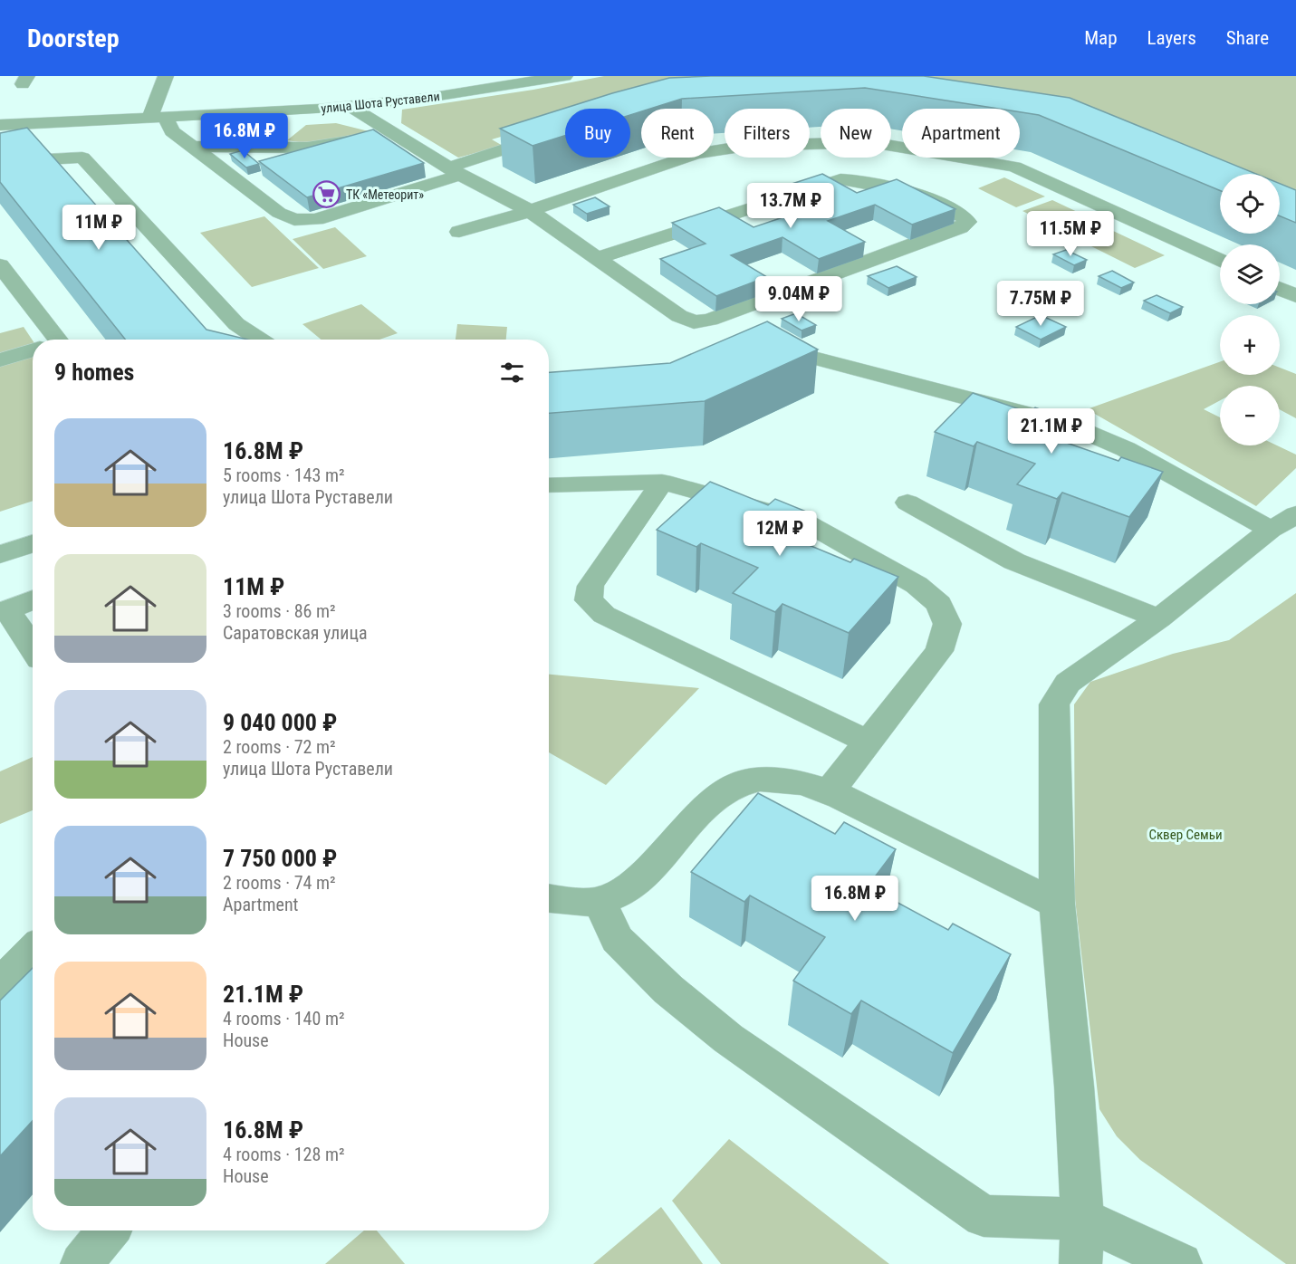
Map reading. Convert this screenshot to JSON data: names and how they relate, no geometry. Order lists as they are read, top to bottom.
{
  "streets": {
    "street": ["улица Шота Руставели"]
  },
  "parks": ["Сквер Семьи"],
  "places": {
    "supermarket": ["ТК «Метеорит»"]
  },
  "page": {
    "header": "Doorstep",
    "nav": ["Map", "Layers", "Share"],
    "chip": [
      "Buy",
      "Rent",
      "Filters",
      "New",
      "Apartment"
    ],
    "price": [
      "16.8M ₽",
      "13.7M ₽",
      "11M ₽",
      "11.5M ₽",
      "9.04M ₽",
      "7.75M ₽",
      "21.1M ₽",
      "12M ₽",
      "16.8M ₽"
    ],
    "map_buttons": ["+", "−"],
    "heading": "9 homes",
    "list": [
      {
        "name": "16.8M ₽",
        "note": "5 rooms · 143 m² · улица Шота Руставели"
      },
      {
        "name": "11M ₽",
        "note": "3 rooms · 86 m² · Саратовская улица"
      },
      {
        "name": "9 040 000 ₽",
        "note": "2 rooms · 72 m² · улица Шота Руставели"
      },
      {
        "name": "7 750 000 ₽",
        "note": "2 rooms · 74 m² · Apartment"
      },
      {
        "name": "21.1M ₽",
        "note": "4 rooms · 140 m² · House"
      },
      {
        "name": "16.8M ₽",
        "note": "4 rooms · 128 m² · House"
      }
    ]
  }
}
